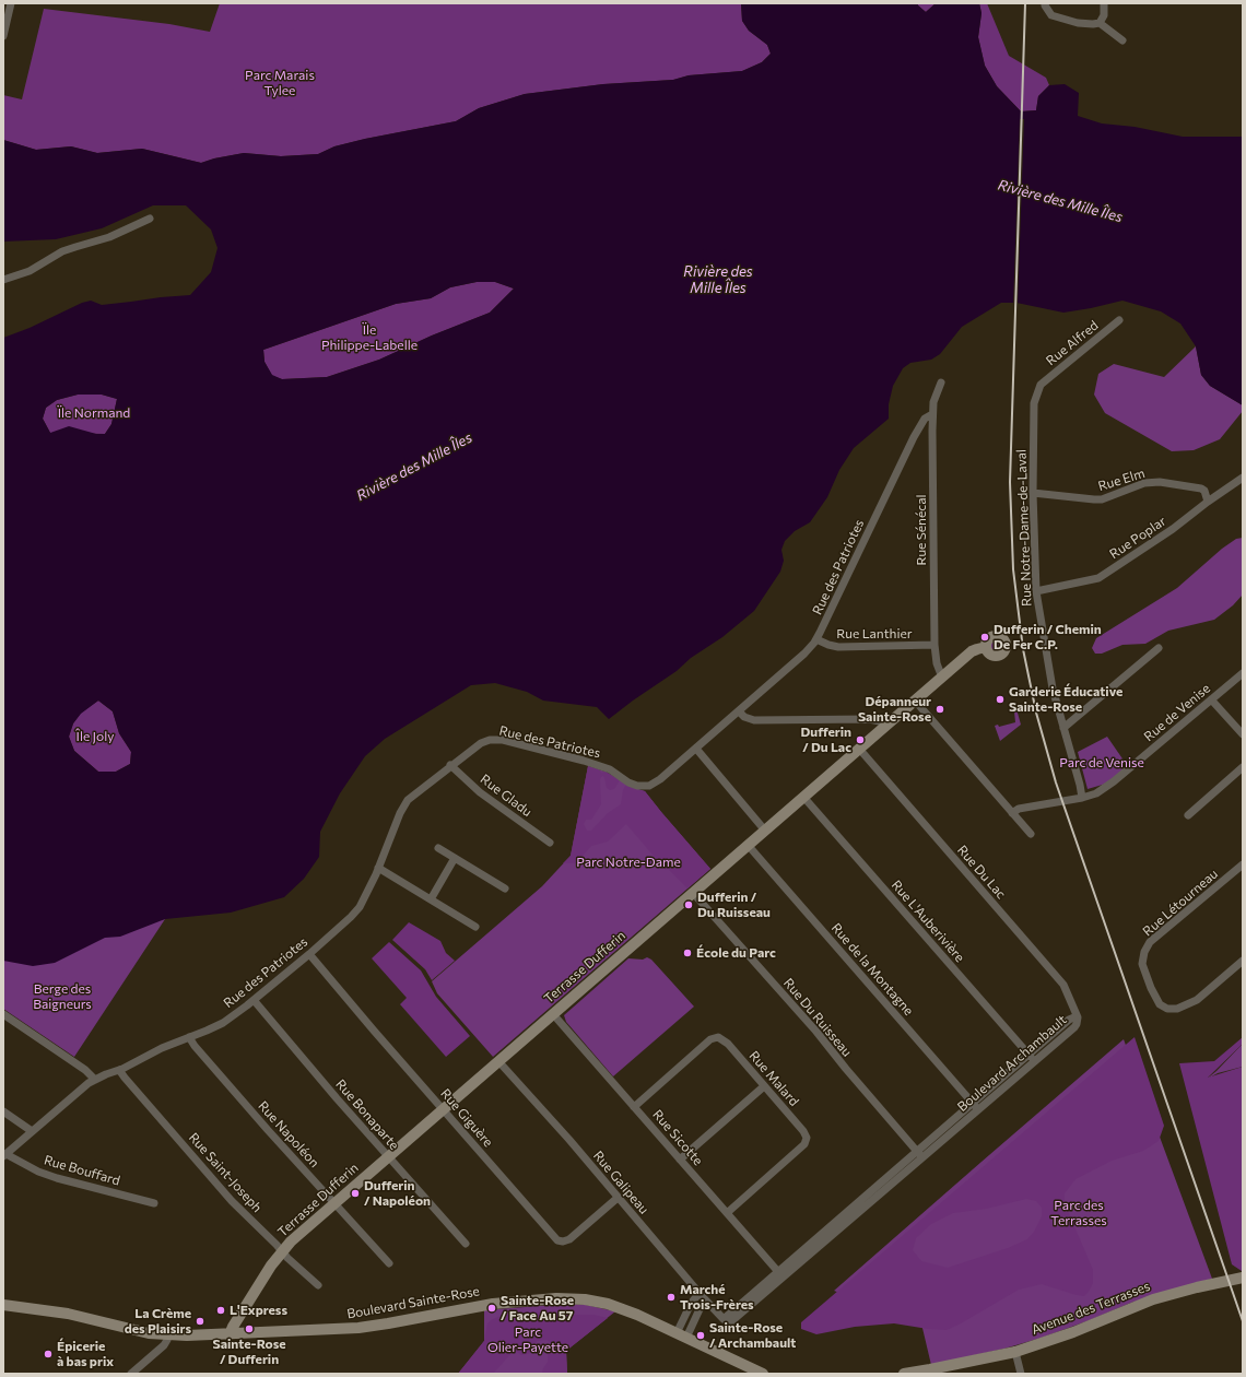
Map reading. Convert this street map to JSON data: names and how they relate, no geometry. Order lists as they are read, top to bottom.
{
  "streets": {
    "street": [
      "Rue Alfred",
      "Rue Elm",
      "Rue Notre-Dame-de-Laval",
      "Rue Sénécal",
      "Rue Poplar",
      "Rue des Patriotes",
      "Rue Lanthier",
      "Rue de Venise",
      "Rue Gladu",
      "Rue Du Lac",
      "Rue Létourneau",
      "Rue L'Auberivière",
      "Terrasse Dufferin",
      "Rue de la Montagne",
      "Rue Du Ruisseau",
      "Boulevard Archambault",
      "Rue Malard",
      "Rue Bonaparte",
      "Rue Giguère",
      "Rue Napoléon",
      "Rue Sicotte",
      "Rue Bouffard",
      "Rue Saint-Joseph",
      "Rue Galipeau",
      "Boulevard Sainte-Rose",
      "Avenue des Terrasses"
    ]
  },
  "crossings": [
    ["Rue Alfred", "Rue Notre-Dame-de-Laval"],
    ["Rue Elm", "Rue Notre-Dame-de-Laval"],
    ["Rue Elm", "Rue Poplar"],
    ["Rue Notre-Dame-de-Laval", "Rue Poplar"],
    ["Rue Notre-Dame-de-Laval", "Rue de Venise"],
    ["Rue Sénécal", "Rue des Patriotes"],
    ["Rue Sénécal", "Rue Lanthier"],
    ["Rue Sénécal", "Terrasse Dufferin"],
    ["Rue des Patriotes", "Rue Lanthier"],
    ["Rue des Patriotes", "Rue Gladu"],
    ["Rue des Patriotes", "Rue Bonaparte"],
    ["Rue des Patriotes", "Rue Giguère"],
    ["Rue des Patriotes", "Rue Napoléon"],
    ["Rue des Patriotes", "Rue Bouffard"],
    ["Rue des Patriotes", "Rue Saint-Joseph"],
    ["Rue Du Lac", "Terrasse Dufferin"],
    ["Rue Du Lac", "Boulevard Archambault"],
    ["Rue L'Auberivière", "Terrasse Dufferin"],
    ["Rue L'Auberivière", "Boulevard Archambault"],
    ["Terrasse Dufferin", "Rue de la Montagne"],
    ["Terrasse Dufferin", "Rue Du Ruisseau"],
    ["Terrasse Dufferin", "Rue Bonaparte"],
    ["Terrasse Dufferin", "Rue Giguère"],
    ["Terrasse Dufferin", "Rue Napoléon"],
    ["Terrasse Dufferin", "Rue Sicotte"],
    ["Terrasse Dufferin", "Rue Saint-Joseph"],
    ["Terrasse Dufferin", "Rue Galipeau"],
    ["Terrasse Dufferin", "Boulevard Sainte-Rose"],
    ["Rue de la Montagne", "Boulevard Archambault"],
    ["Rue Du Ruisseau", "Boulevard Archambault"],
    ["Boulevard Archambault", "Rue Sicotte"],
    ["Boulevard Archambault", "Rue Galipeau"],
    ["Rue Malard", "Rue Sicotte"],
    ["Rue Giguère", "Rue Galipeau"]
  ],
  "water": ["Rivière des Mille Îles"],
  "parks": [
    "Parc Marais Tylee",
    "Ïle Philippe-Labelle",
    "Ïle Normand",
    "Île Joly",
    "Parc de Venise",
    "Parc Notre-Dame",
    "Berge des Baigneurs",
    "Parc des Terrasses",
    "Parc Olier-Payette"
  ],
  "places": [
    "Dufferin / Chemin De Fer C.P.",
    "Garderie Éducative Sainte-Rose",
    "Dépanneur Sainte-Rose",
    "Dufferin / Du Lac",
    "Dufferin / Du Ruisseau",
    "École du Parc",
    "Dufferin / Napoléon",
    "Marché Trois-Frères",
    "Sainte-Rose / Face Au 57",
    "L'Express",
    "La Crème des Plaisirs",
    "Sainte-Rose / Dufferin",
    "Sainte-Rose / Archambault",
    "Épicerie à bas prix"
  ]
}
